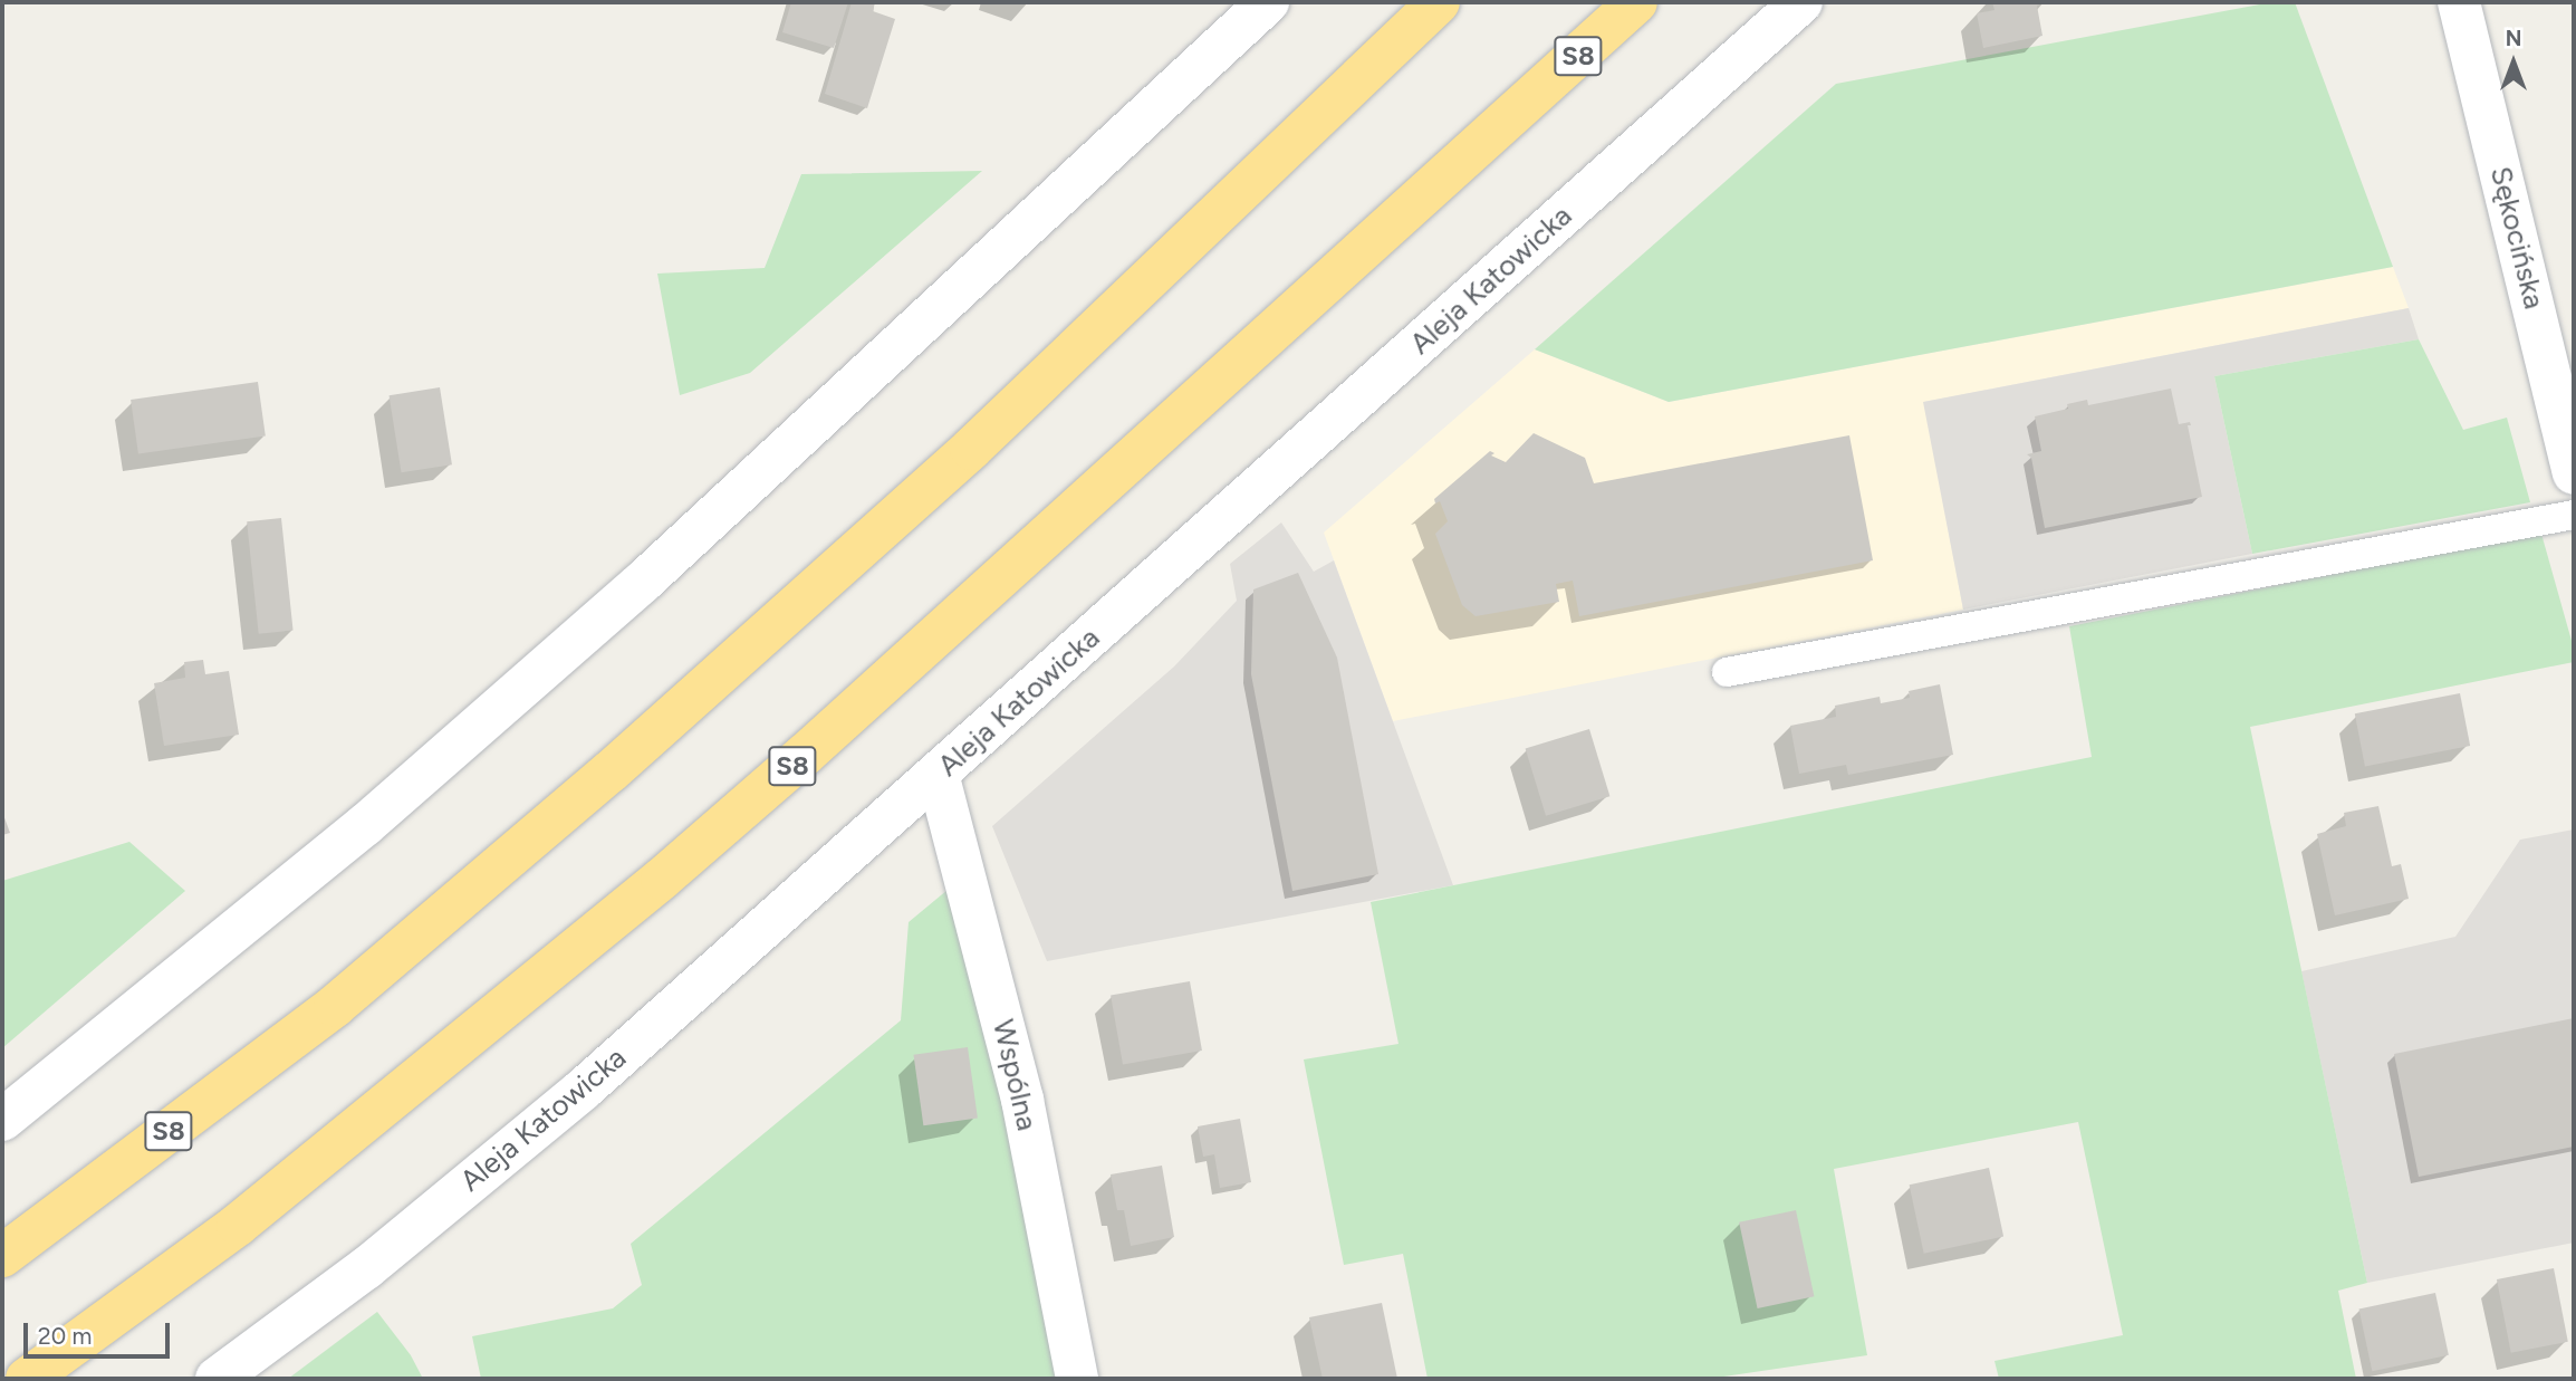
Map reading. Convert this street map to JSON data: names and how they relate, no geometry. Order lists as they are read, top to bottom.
{
  "streets": {
    "highway": ["S8"],
    "street": ["Sękocińska", "Aleja Katowicka", "Wspólna"]
  },
  "crossings": [
    ["Aleja Katowicka", "Wspólna"]
  ],
  "scale_bar": "20 m",
  "north": "top"
}
